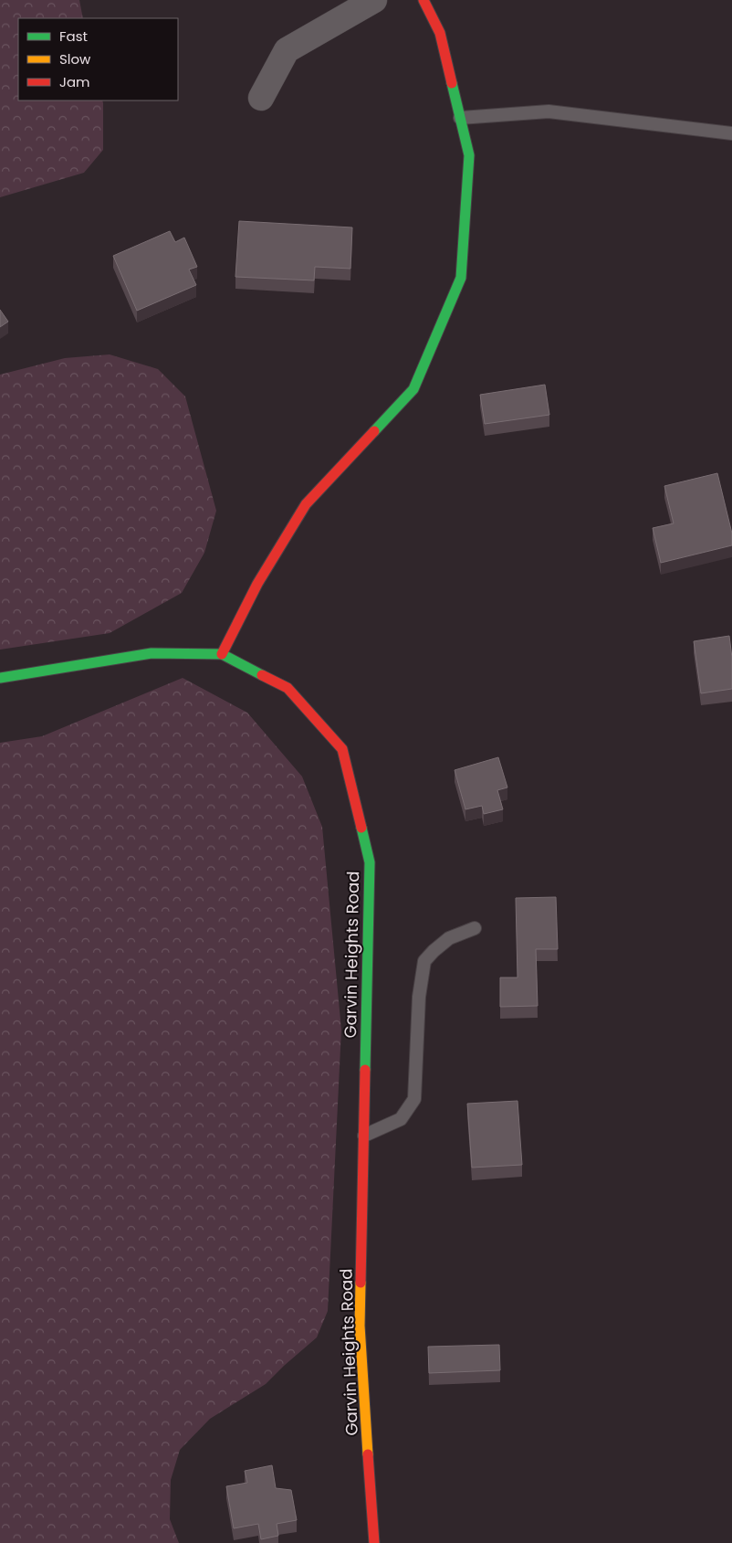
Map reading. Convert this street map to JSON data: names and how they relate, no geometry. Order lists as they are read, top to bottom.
{
  "streets": {
    "main road": ["Garvin Heights Road"]
  },
  "legend": ["Fast", "Slow", "Jam"]
}
